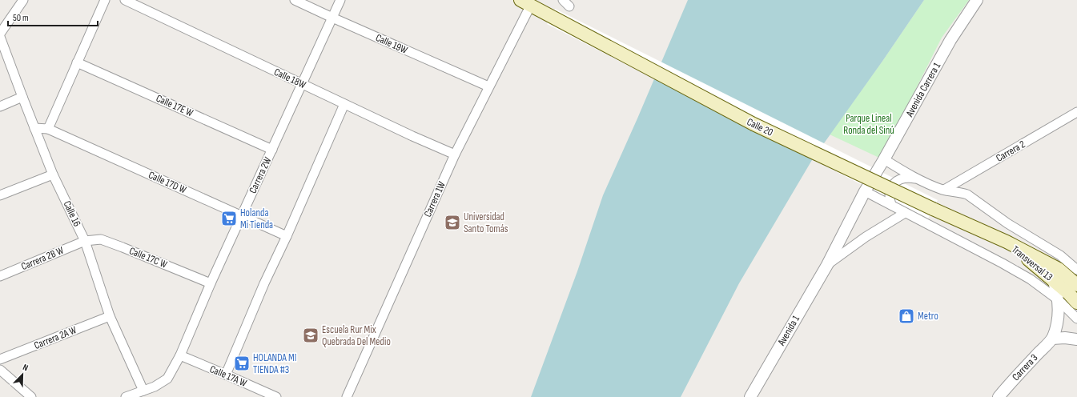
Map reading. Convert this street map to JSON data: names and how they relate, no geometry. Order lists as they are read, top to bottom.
{
  "streets": {
    "main road": ["Calle 20", "Transversal 13"],
    "street": [
      "Calle 19W",
      "Calle 18W",
      "Avenida Carrera 1",
      "Calle 17E W",
      "Carrera 2",
      "Carrera 2W",
      "Calle 17D W",
      "Carrera 1W",
      "Calle 16",
      "Calle 17C W",
      "Carrera 2B W",
      "Avenida 1",
      "Carrera 2A W",
      "Carrera 3",
      "Calle 17A W"
    ]
  },
  "crossings": [
    ["Calle 19W", "Carrera 2W"],
    ["Calle 19W", "Carrera 1W"],
    ["Calle 18W", "Carrera 2W"],
    ["Calle 18W", "Carrera 1W"],
    ["Avenida Carrera 1", "Avenida 1"],
    ["Calle 17E W", "Carrera 2W"],
    ["Calle 20", "Carrera 1W"],
    ["Calle 20", "Transversal 13"],
    ["Carrera 2W", "Calle 17D W"],
    ["Carrera 2W", "Calle 16"],
    ["Carrera 2W", "Calle 17C W"],
    ["Carrera 2W", "Calle 17A W"],
    ["Calle 16", "Calle 17C W"],
    ["Calle 16", "Carrera 2B W"],
    ["Calle 16", "Carrera 2A W"],
    ["Calle 17C W", "Carrera 2B W"],
    ["Transversal 13", "Carrera 3"]
  ],
  "parks": ["Parque Lineal Ronda del Sinú"],
  "places": {
    "supermarket": ["Holanda Mi Tienda", "HOLANDA MI TIENDA #3"],
    "school or university": ["Universidad Santo Tomás", "Escuela Rur Mix Quebrada Del Medio"],
    "shop": ["Metro"]
  },
  "scale_bar": "50 m",
  "north": "top right"
}
